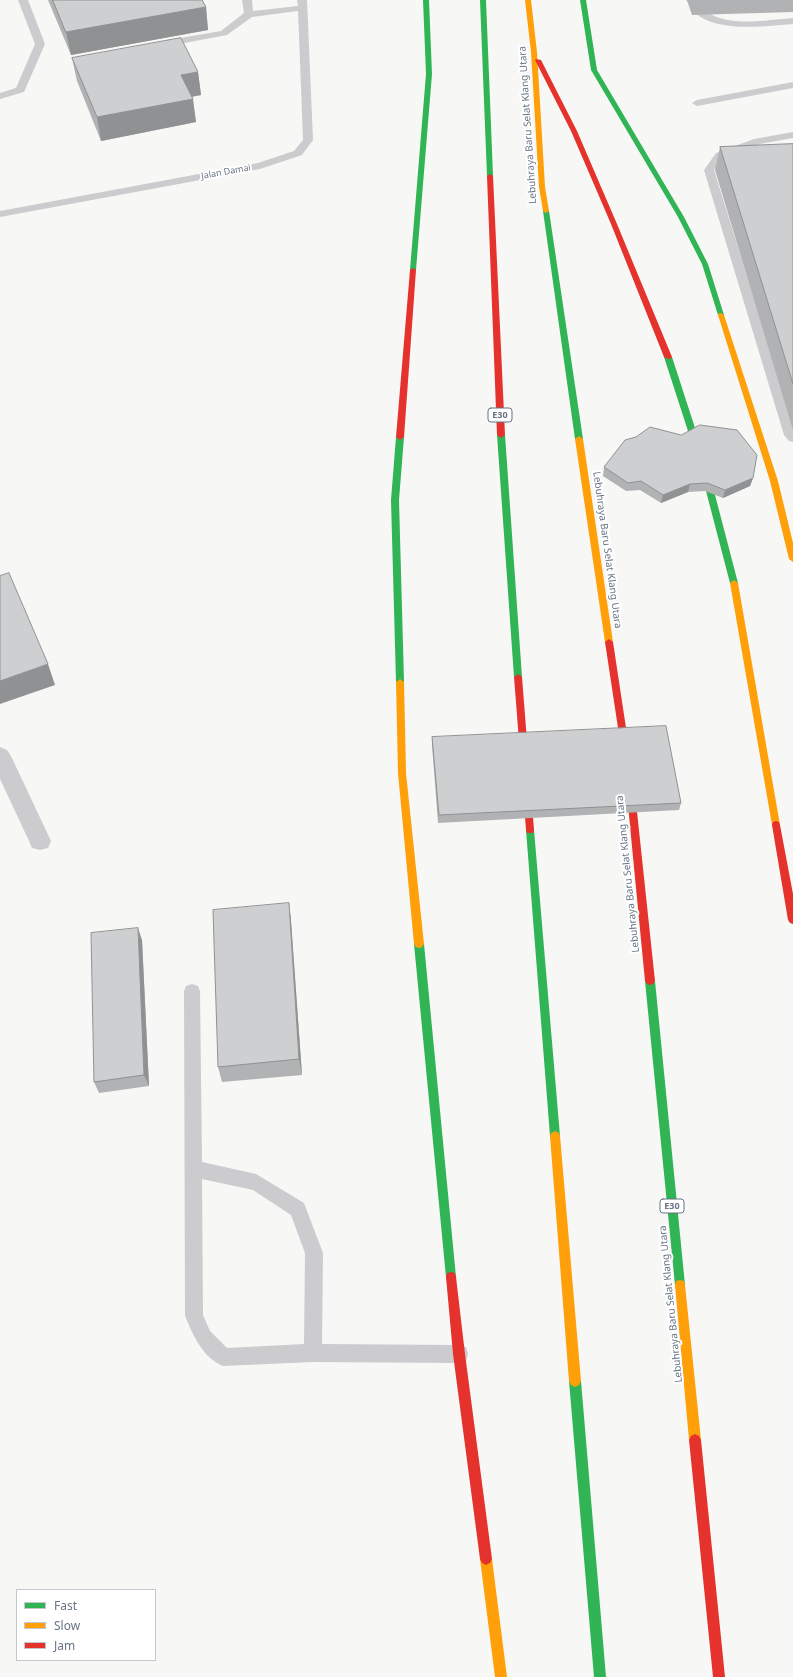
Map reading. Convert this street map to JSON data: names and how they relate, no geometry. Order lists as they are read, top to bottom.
{
  "streets": {
    "highway": ["Lebuhraya Baru Selat Klang Utara", "E30"],
    "lane": ["Jalan Damai"]
  },
  "legend": ["Fast", "Slow", "Jam"]
}
